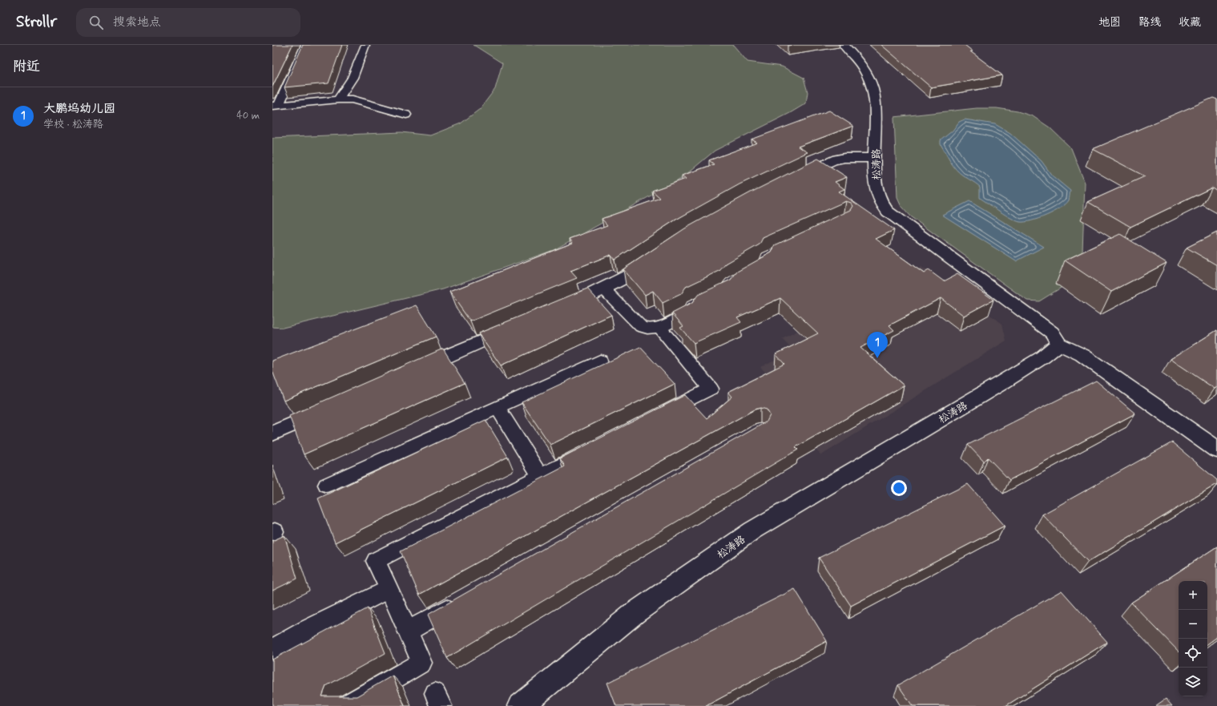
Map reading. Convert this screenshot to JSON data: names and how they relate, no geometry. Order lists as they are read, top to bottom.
{
  "streets": {
    "street": ["松涛路"]
  },
  "page": {
    "header": "Strollr",
    "search": "搜索地点",
    "nav": ["地图", "路线", "收藏"],
    "heading": "附近",
    "list": [
      {
        "mark": "1",
        "name": "大鹏坞幼儿园",
        "note": "学校 · 松涛路",
        "value": "40 m"
      }
    ],
    "pins": "1",
    "map_buttons": ["+", "−"]
  }
}
